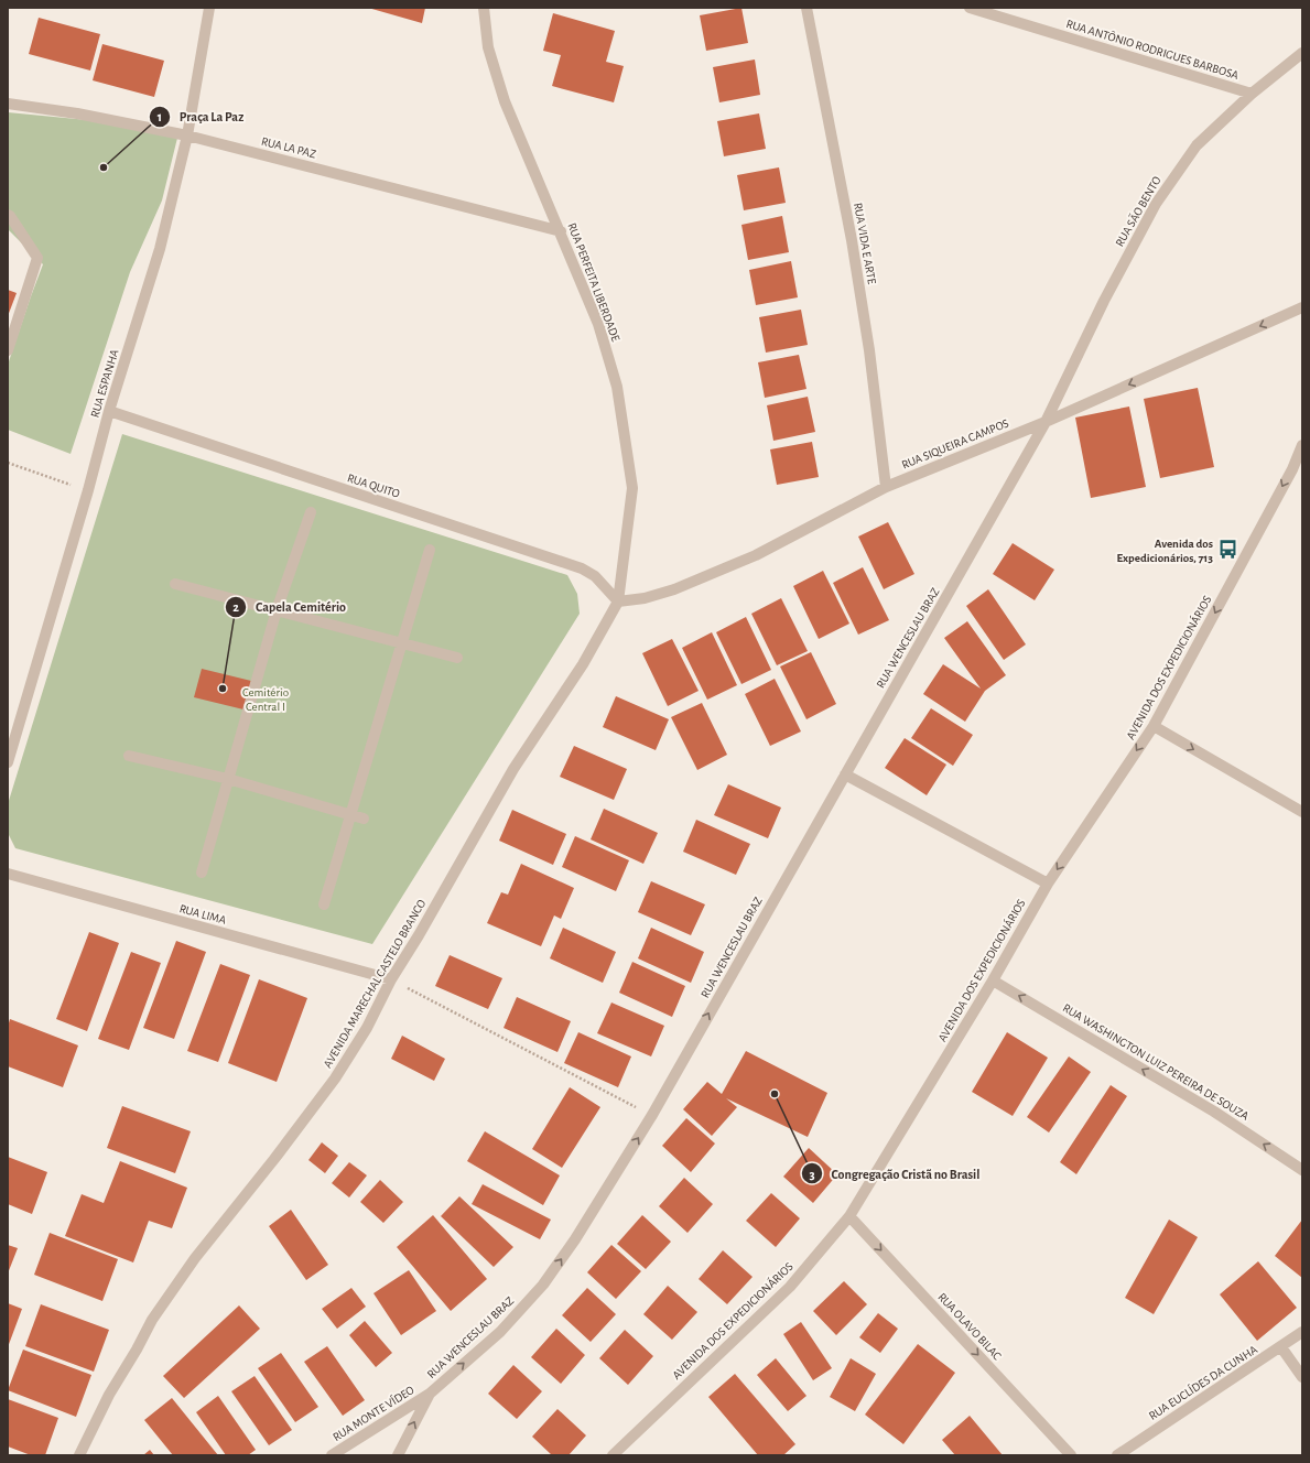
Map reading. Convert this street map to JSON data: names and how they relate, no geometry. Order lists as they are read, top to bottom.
{
  "streets": {
    "street": [
      "RUA ANTÔNIO RODRIGUES BARBOSA",
      "RUA LA PAZ",
      "RUA SÃO BENTO",
      "RUA VIDA E ARTE",
      "RUA PERFEITA LIBERDADE",
      "RUA ESPANHA",
      "RUA SIQUEIRA CAMPOS",
      "RUA QUITO",
      "RUA WENCESLAU BRAZ",
      "AVENIDA DOS EXPEDICIONÁRIOS",
      "RUA LIMA",
      "AVENIDA MARECHAL CASTELO BRANCO",
      "RUA WASHINGTON LUIZ PEREIRA DE SOUZA",
      "RUA OLAVO BILAC",
      "RUA EUCLÍDES DA CUNHA",
      "RUA MONTE VÍDEO"
    ]
  },
  "crossings": [
    ["RUA ANTÔNIO RODRIGUES BARBOSA", "RUA SÃO BENTO"],
    ["RUA LA PAZ", "RUA PERFEITA LIBERDADE"],
    ["RUA LA PAZ", "RUA ESPANHA"],
    ["RUA SÃO BENTO", "RUA SIQUEIRA CAMPOS"],
    ["RUA SÃO BENTO", "RUA WENCESLAU BRAZ"],
    ["RUA VIDA E ARTE", "RUA SIQUEIRA CAMPOS"],
    ["RUA PERFEITA LIBERDADE", "RUA SIQUEIRA CAMPOS"],
    ["RUA PERFEITA LIBERDADE", "RUA QUITO"],
    ["RUA PERFEITA LIBERDADE", "AVENIDA MARECHAL CASTELO BRANCO"],
    ["RUA ESPANHA", "RUA QUITO"],
    ["RUA SIQUEIRA CAMPOS", "RUA QUITO"],
    ["RUA SIQUEIRA CAMPOS", "RUA WENCESLAU BRAZ"],
    ["RUA SIQUEIRA CAMPOS", "AVENIDA MARECHAL CASTELO BRANCO"],
    ["RUA QUITO", "AVENIDA MARECHAL CASTELO BRANCO"],
    ["RUA WENCESLAU BRAZ", "RUA MONTE VÍDEO"],
    ["AVENIDA DOS EXPEDICIONÁRIOS", "RUA WASHINGTON LUIZ PEREIRA DE SOUZA"],
    ["AVENIDA DOS EXPEDICIONÁRIOS", "RUA OLAVO BILAC"],
    ["RUA LIMA", "AVENIDA MARECHAL CASTELO BRANCO"]
  ],
  "one_way": [
    "RUA SIQUEIRA CAMPOS",
    "RUA WENCESLAU BRAZ",
    "AVENIDA DOS EXPEDICIONÁRIOS",
    "RUA WASHINGTON LUIZ PEREIRA DE SOUZA",
    "RUA OLAVO BILAC"
  ],
  "parks": ["Cemitério Central I"],
  "places": {
    "other": ["Praça La Paz", "Capela Cemitério", "Congregação Cristã no Brasil"],
    "bus stop": ["Avenida dos Expedicionários, 713"]
  }
}
